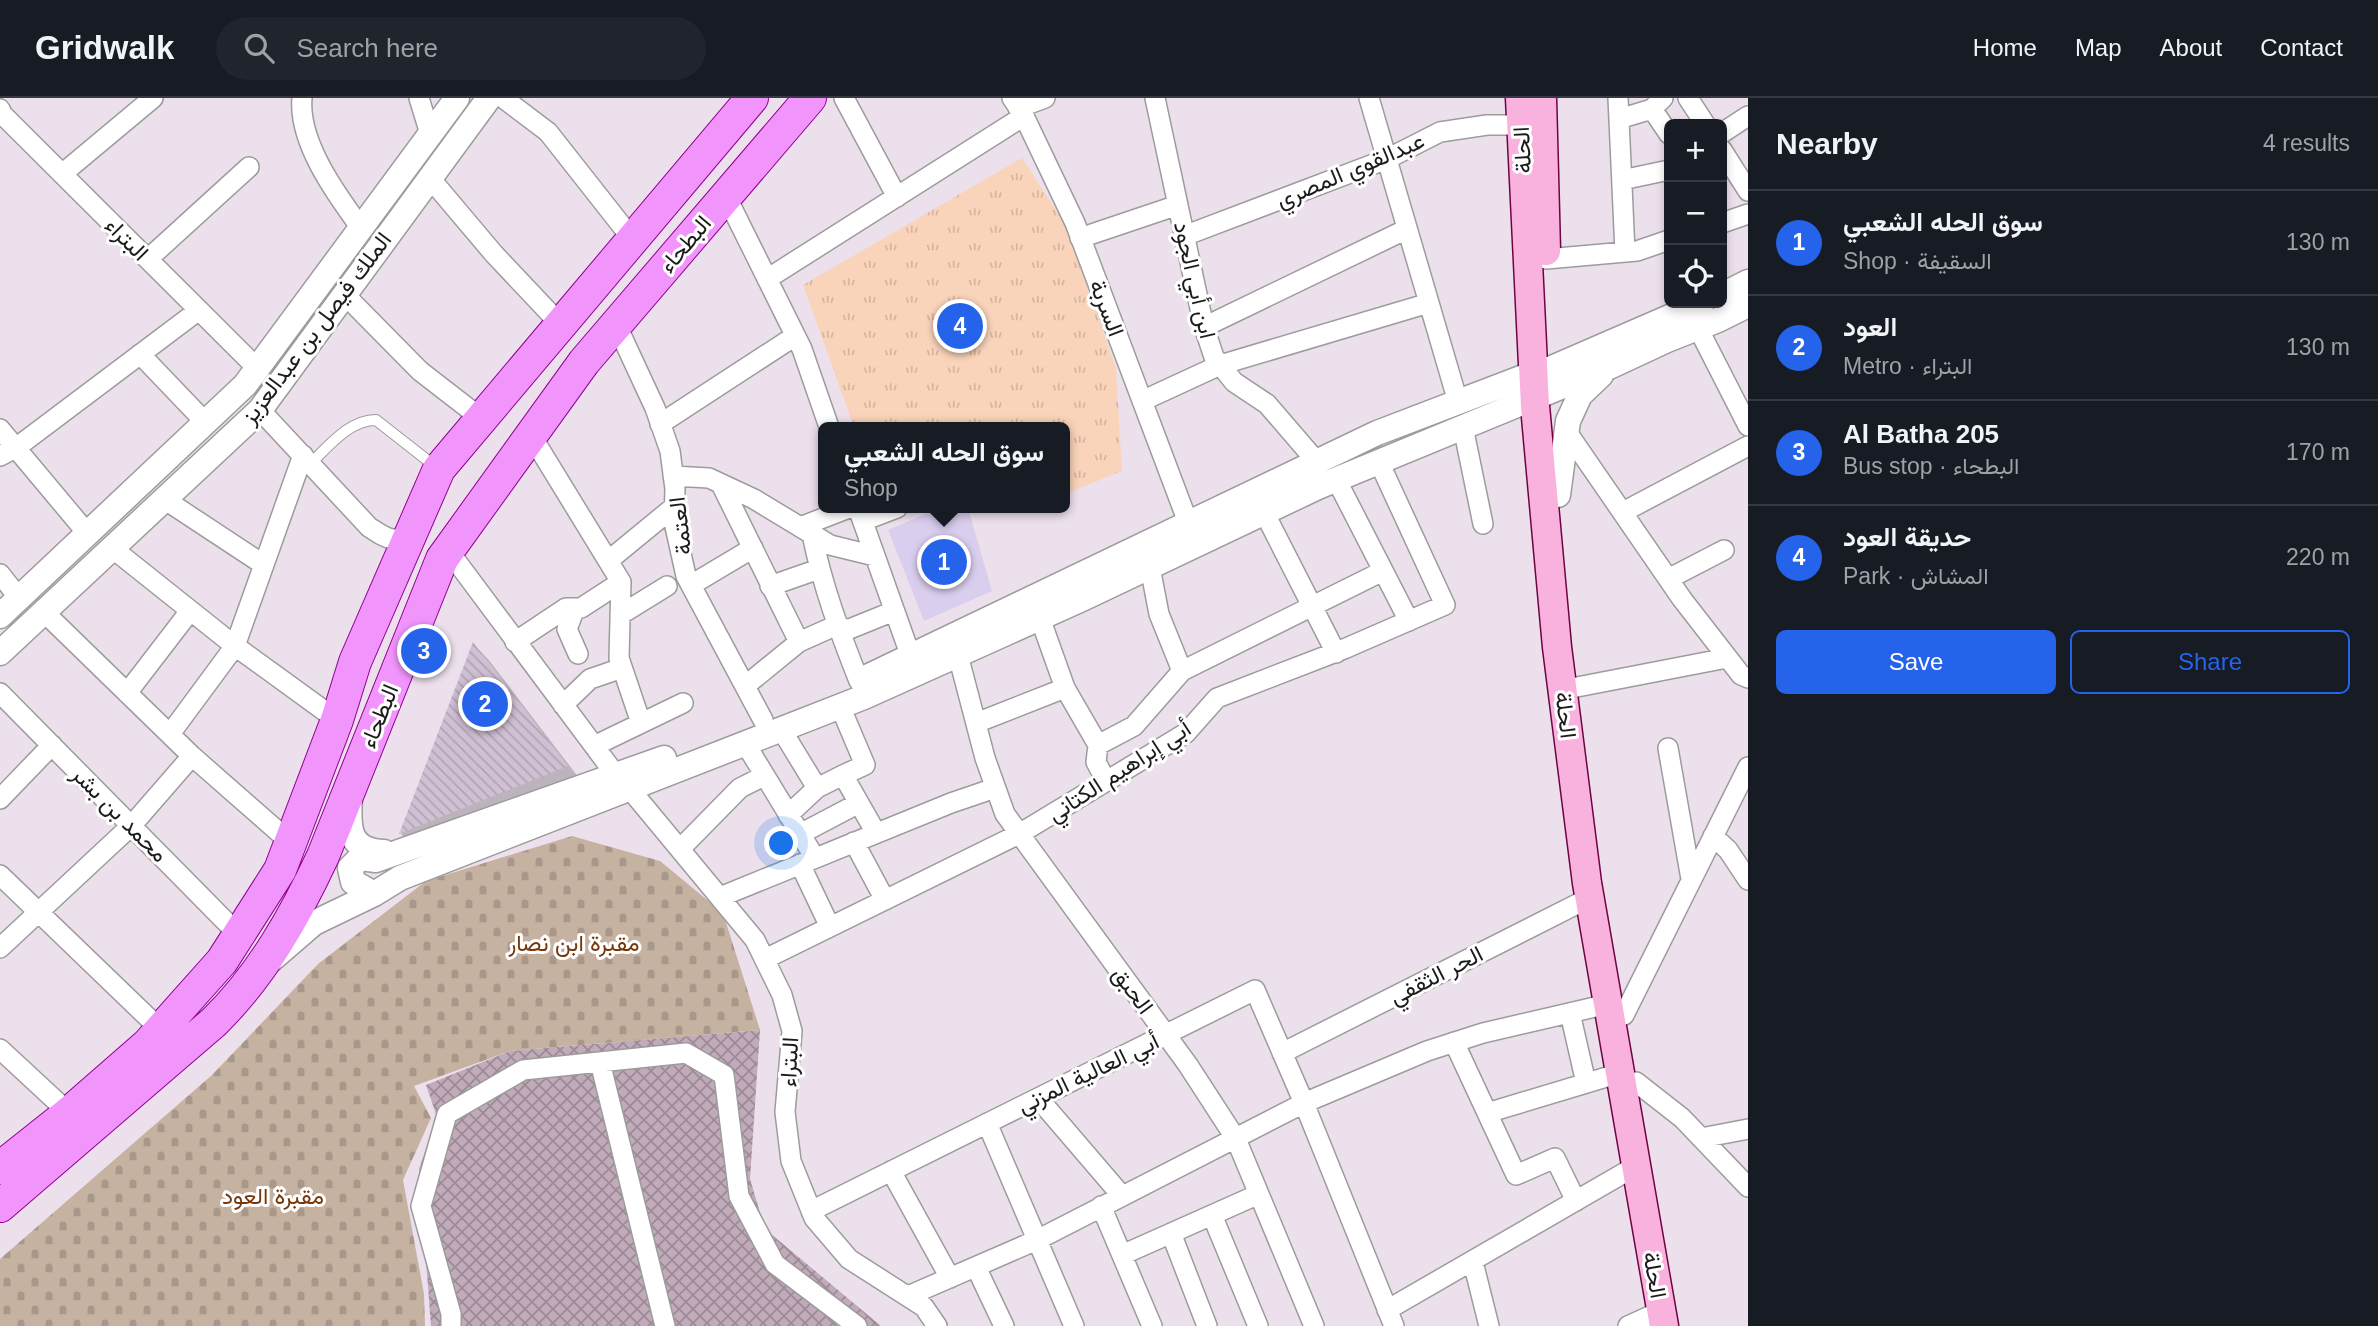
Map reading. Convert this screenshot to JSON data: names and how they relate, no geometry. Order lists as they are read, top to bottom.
{
  "streets": {
    "main road": ["الحلة", "البطحاء"],
    "street": [
      "عبدالقوي المصري",
      "البتراء",
      "ابن أبي الجود",
      "السربة",
      "الملك فيصل بن عبدالعزيز",
      "العتمة",
      "أبي إبراهيم الكتاني",
      "محمد بن بشر",
      "الحر الثقفي",
      "الحبق",
      "أبي العالية المزني"
    ]
  },
  "crossings": [
    ["الحلة", "عبدالقوي المصري"],
    ["الحلة", "الحر الثقفي"],
    ["عبدالقوي المصري", "ابن أبي الجود"],
    ["البتراء", "البطحاء"],
    ["البتراء", "الملك فيصل بن عبدالعزيز"],
    ["البتراء", "أبي إبراهيم الكتاني"],
    ["البتراء", "أبي العالية المزني"],
    ["البطحاء", "العتمة"],
    ["البطحاء", "محمد بن بشر"],
    ["أبي إبراهيم الكتاني", "الحبق"],
    ["الحر الثقفي", "أبي العالية المزني"],
    ["الحبق", "أبي العالية المزني"]
  ],
  "parks": ["مقبرة ابن نصار", "مقبرة العود"],
  "page": {
    "header": "Gridwalk",
    "search": "Search here",
    "nav": [
      "Home",
      "Map",
      "About",
      "Contact"
    ],
    "heading": ["Nearby", "4 results"],
    "map_buttons": ["+", "−"],
    "list": [
      {
        "mark": "1",
        "name": "سوق الحله الشعبي",
        "note": "Shop · السقيفة",
        "value": "130 m"
      },
      {
        "mark": "2",
        "name": "العود",
        "note": "Metro · البتراء",
        "value": "130 m"
      },
      {
        "mark": "3",
        "name": "Al Batha 205",
        "note": "Bus stop · البطحاء",
        "value": "170 m"
      },
      {
        "mark": "4",
        "name": "حديقة العود",
        "note": "Park · المشاش",
        "value": "220 m"
      }
    ],
    "pins": [
      "4",
      "1",
      "3",
      "2"
    ],
    "popup": ["سوق الحله الشعبي", "Shop"],
    "buttons": ["Save", "Share"]
  }
}
